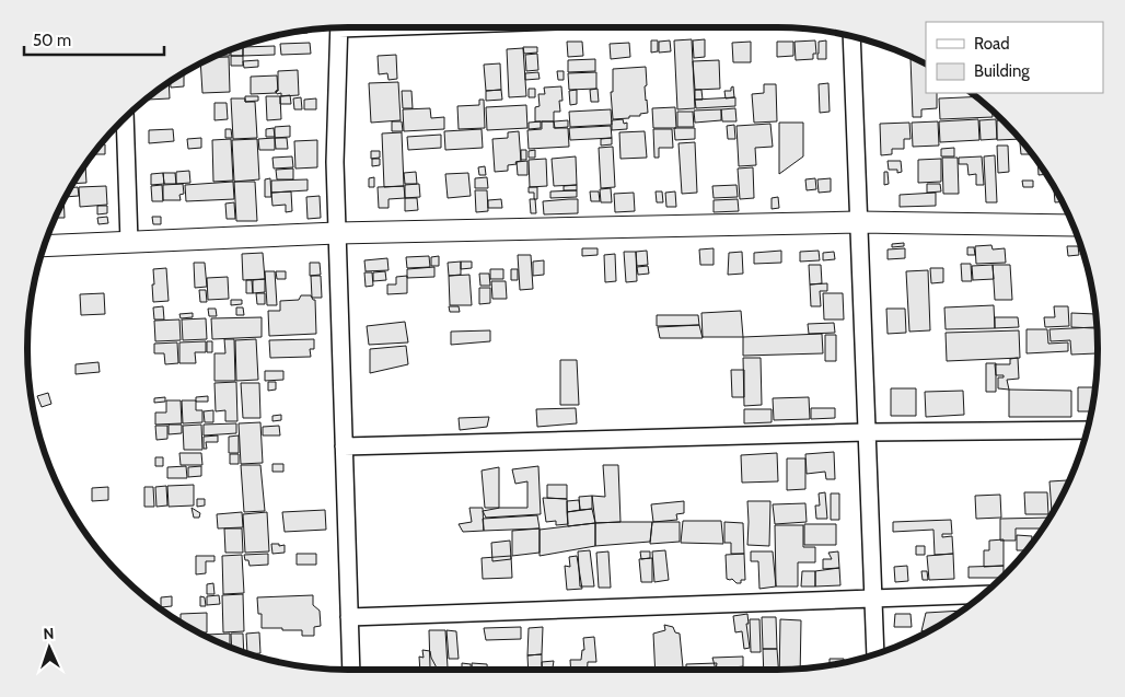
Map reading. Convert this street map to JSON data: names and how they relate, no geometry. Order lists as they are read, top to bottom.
{
  "legend": ["Road", "Building"],
  "scale_bar": "50 m",
  "north": "top"
}
